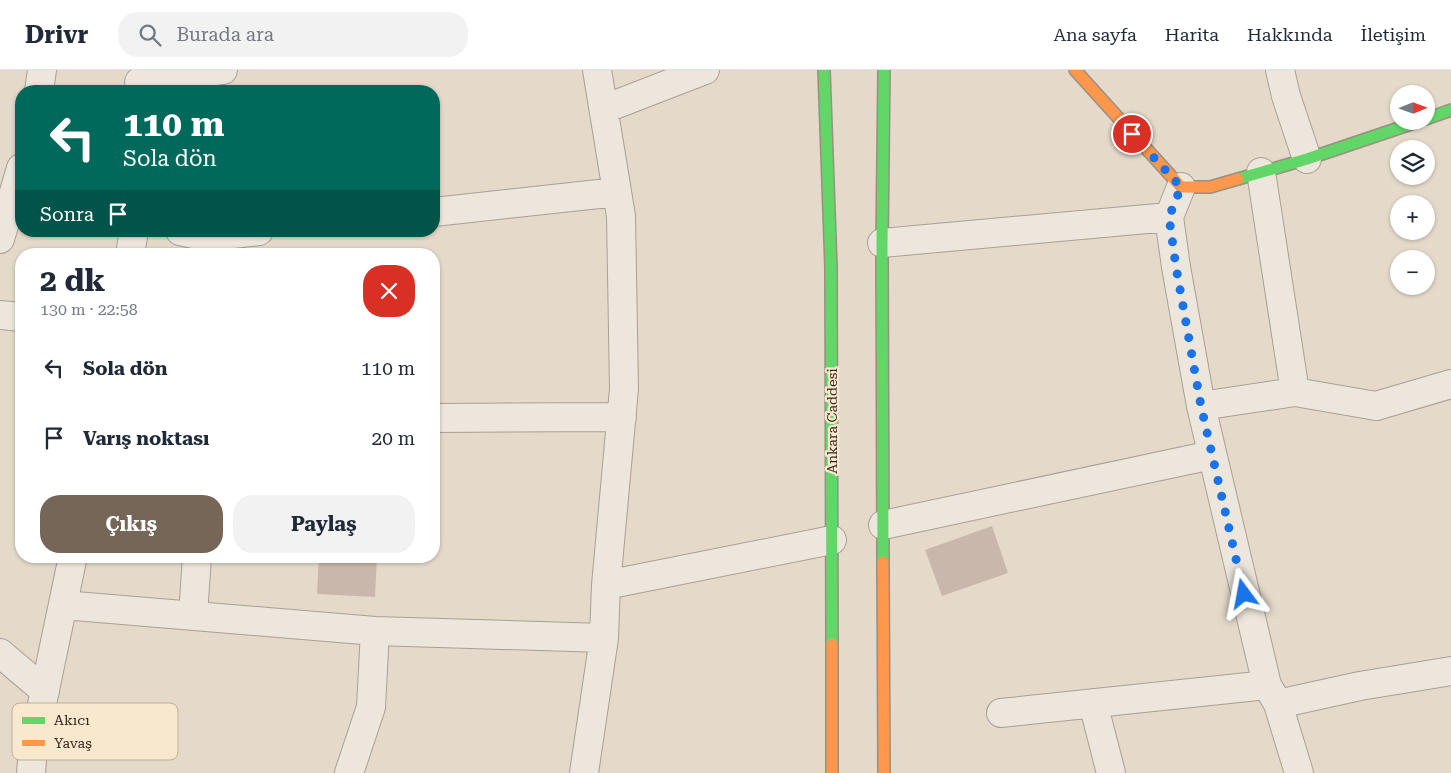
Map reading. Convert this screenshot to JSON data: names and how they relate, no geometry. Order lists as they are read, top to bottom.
{
  "streets": {
    "main road": ["Ankara Caddesi"]
  },
  "legend": ["Akıcı", "Yavaş"],
  "north": "right",
  "page": {
    "header": "Drivr",
    "search": "Burada ara",
    "nav": [
      "Ana sayfa",
      "Harita",
      "Hakkında",
      "İletişim"
    ],
    "map_buttons": ["+", "−"],
    "turn": ["110 m", "Sola dön"],
    "then": "Sonra",
    "heading": ["2 dk", "130 m · 22:58"],
    "list": [
      {
        "name": "Sola dön",
        "value": "110 m"
      },
      {
        "name": "Varış noktası",
        "value": "20 m"
      }
    ],
    "buttons": ["Çıkış", "Paylaş"]
  }
}
